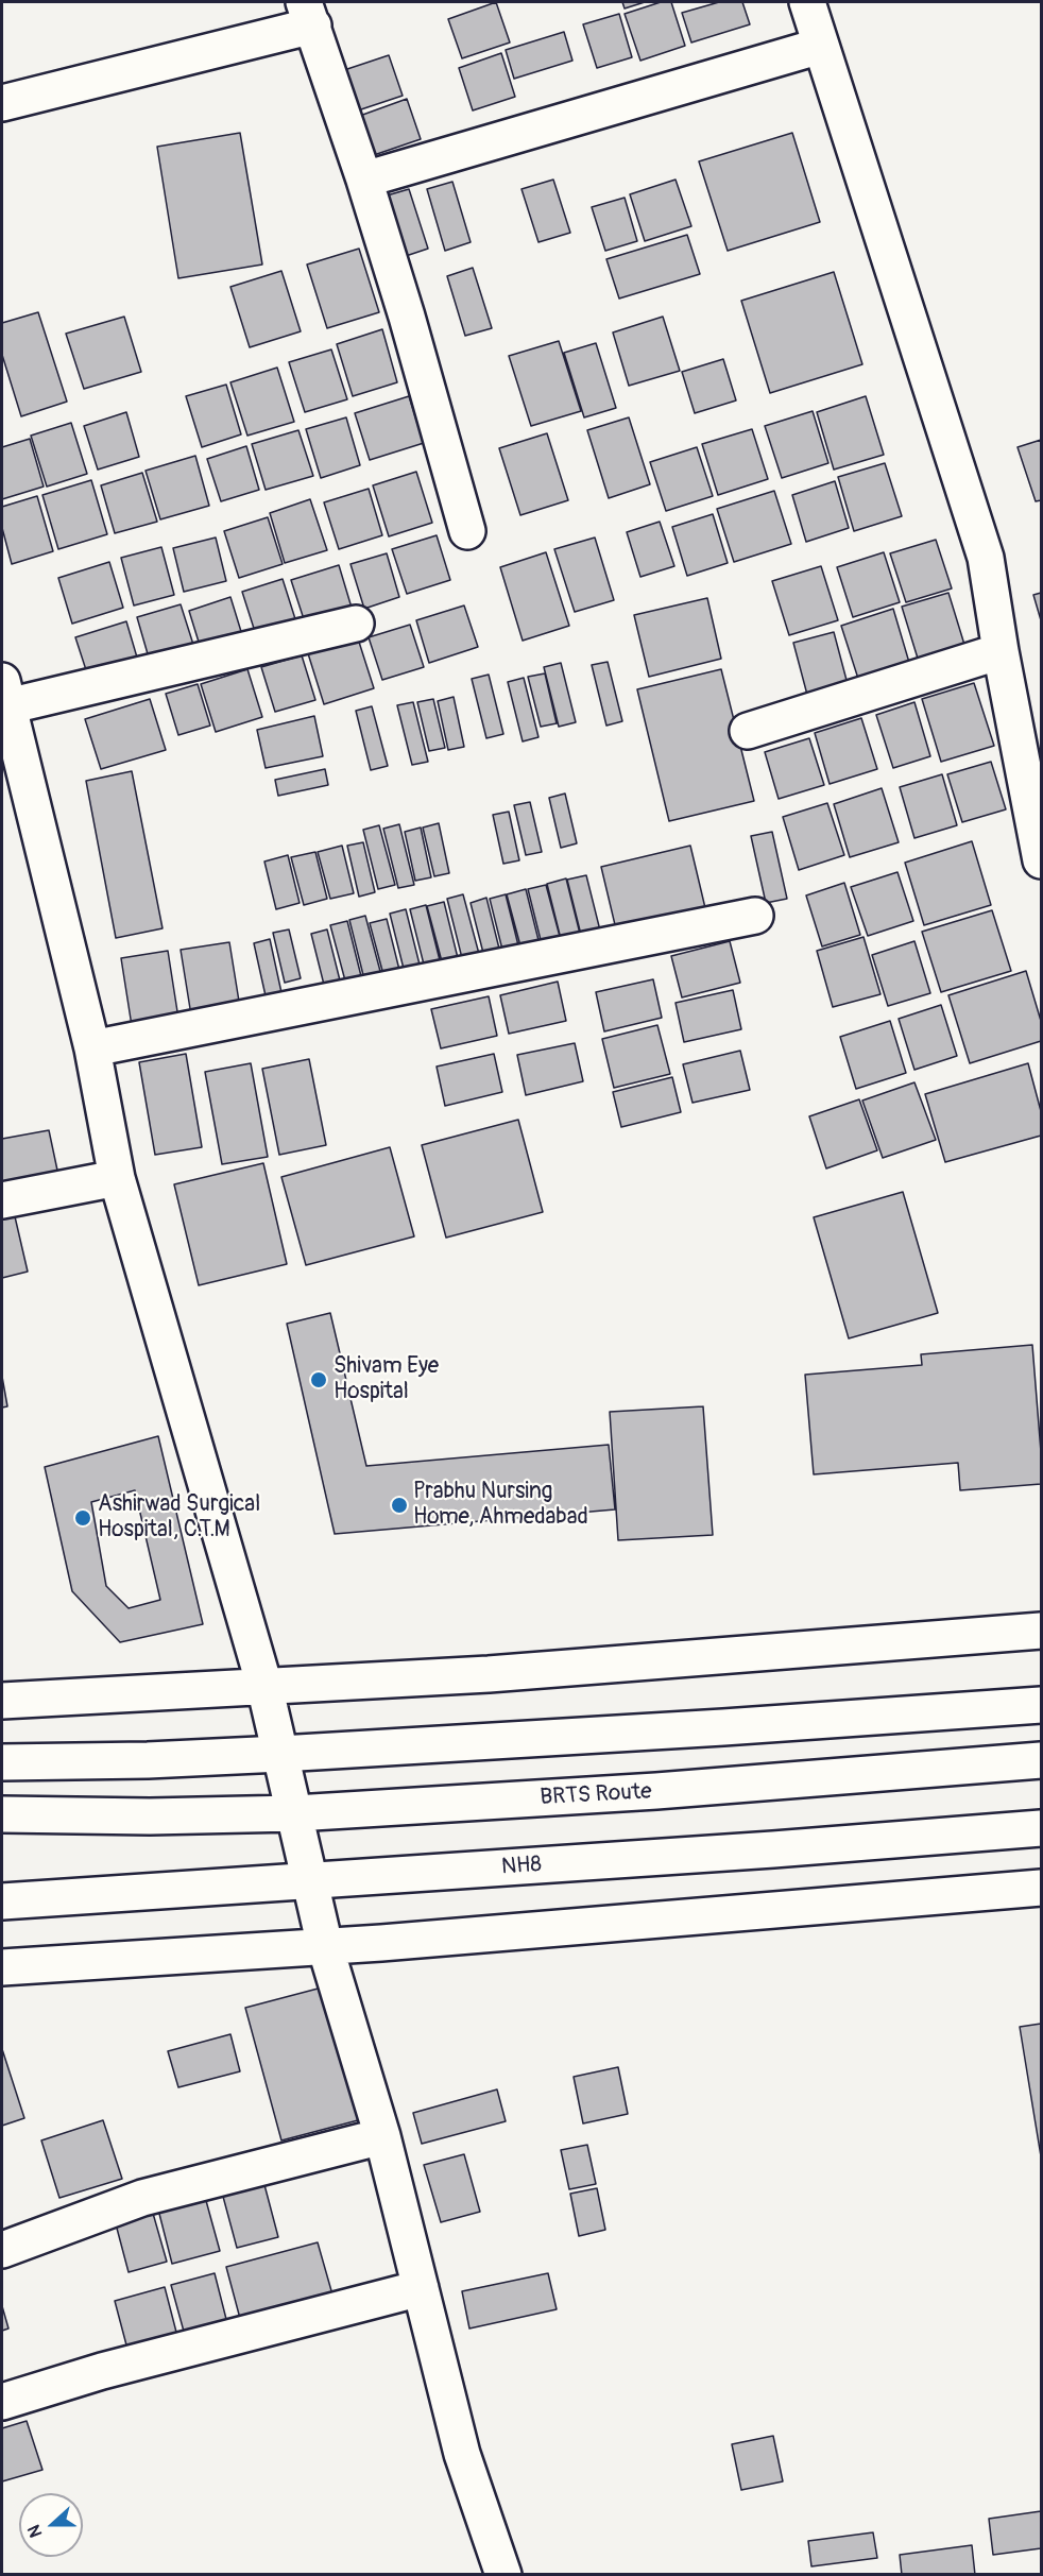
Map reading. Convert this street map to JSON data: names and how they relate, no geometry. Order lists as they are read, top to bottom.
{
  "streets": {
    "street": ["BRTS Route", "NH8"]
  },
  "places": ["Shivam Eye Hospital", "Prabhu Nursing Home, Ahmedabad", "Ashirwad Surgical Hospital, C.T.M"],
  "north": "left"
}
